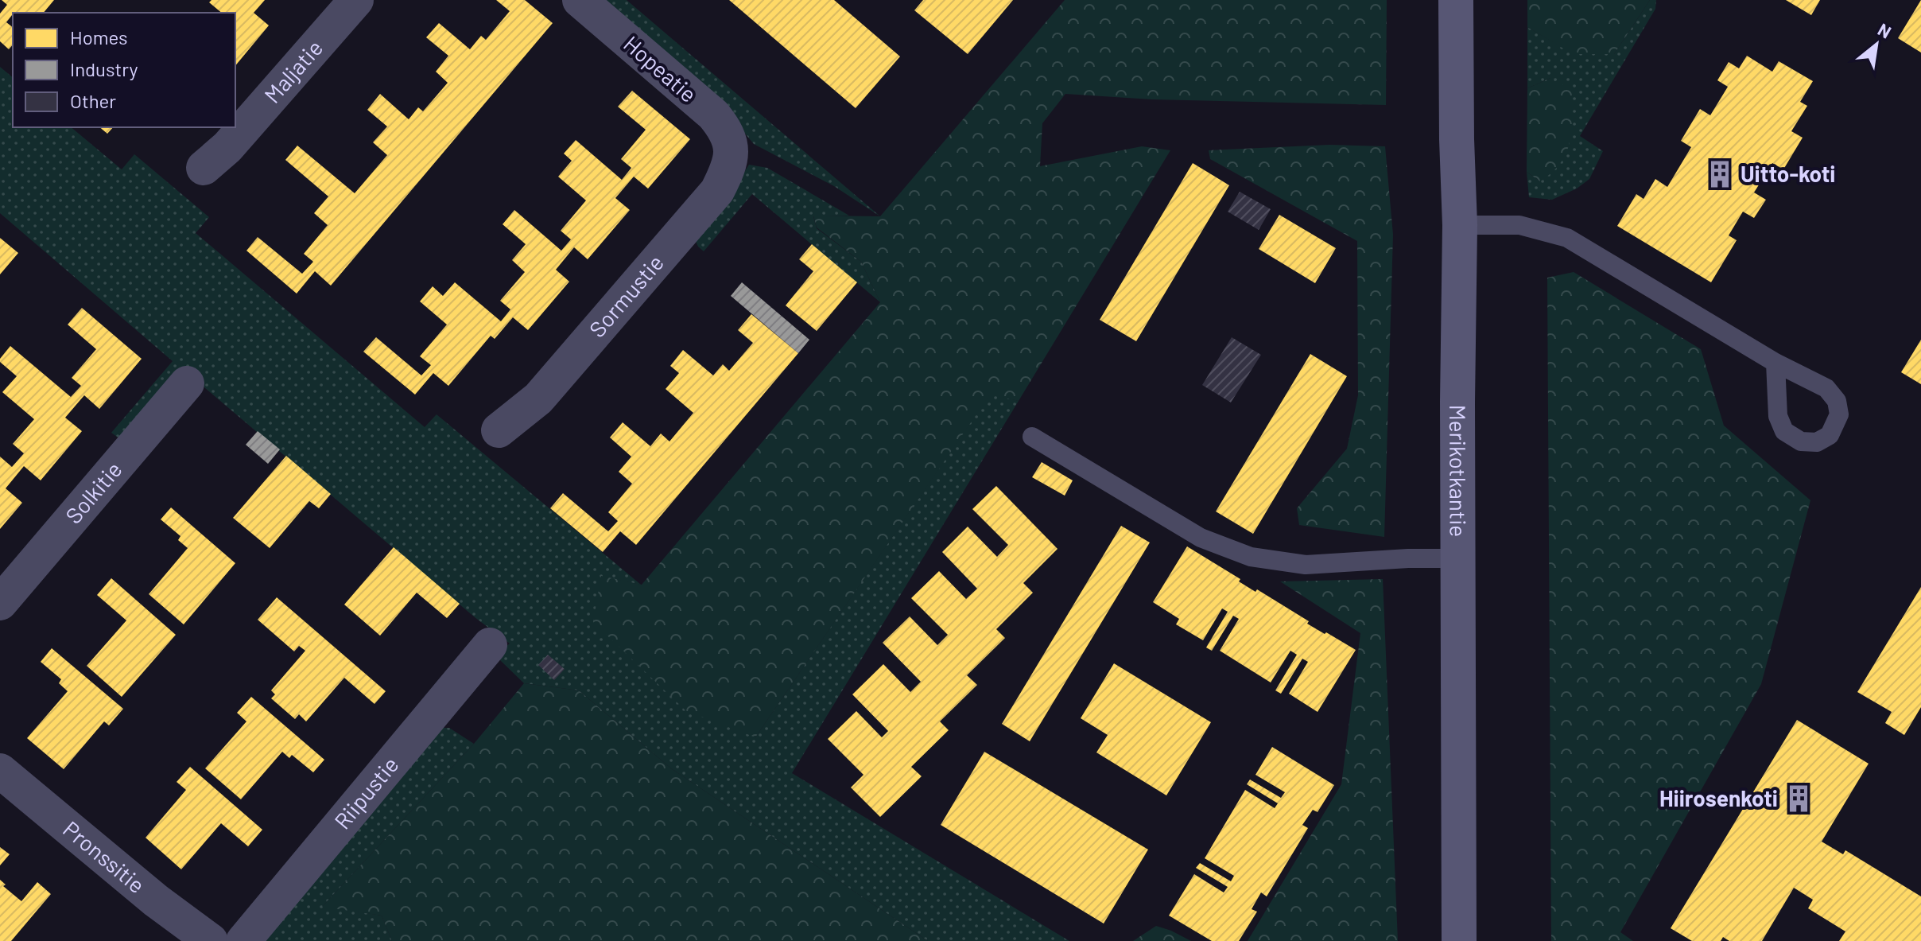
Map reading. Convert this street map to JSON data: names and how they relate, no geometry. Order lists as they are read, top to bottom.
{
  "streets": {
    "street": [
      "Hopeatie",
      "Maljatie",
      "Sormustie",
      "Merikotkantie",
      "Solkitie",
      "Riipustie",
      "Pronssitie"
    ]
  },
  "crossings": [
    ["Hopeatie", "Sormustie"]
  ],
  "places": {
    "building": ["Uitto-koti", "Hiirosenkoti"]
  },
  "legend": ["Homes", "Industry", "Other"],
  "north": "top right"
}
